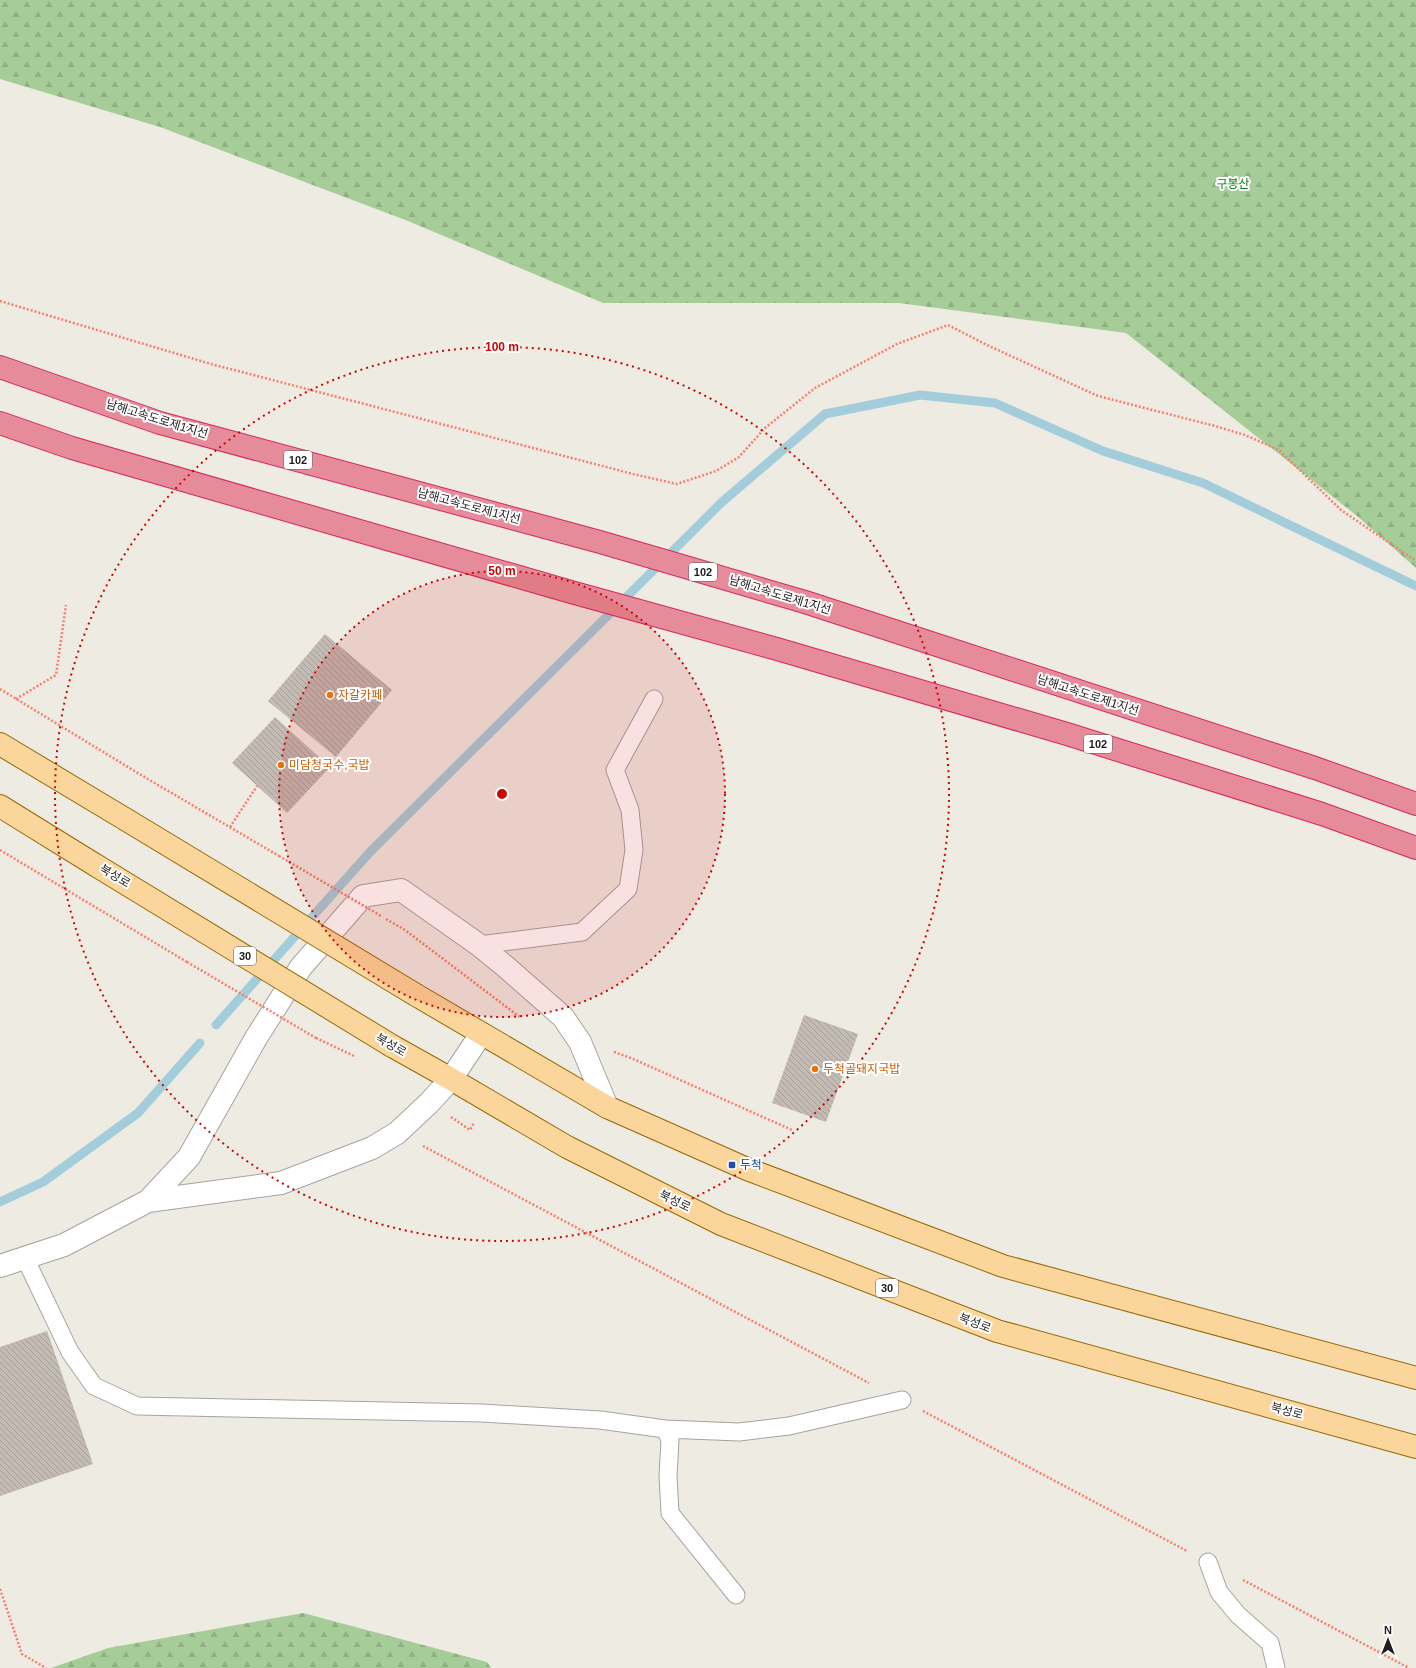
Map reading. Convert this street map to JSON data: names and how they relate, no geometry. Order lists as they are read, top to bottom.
{
  "streets": {
    "highway": ["남해고속도로제1지선", "102"],
    "main road": ["북성로", "30"]
  },
  "parks": ["구봉산"],
  "places": {
    "other": ["자갈카페", "미담청국수,국밥", "두척골돼지국밥"],
    "transit": ["두척"]
  },
  "north": "top",
  "rings": ["100 m", "50 m"]
}
